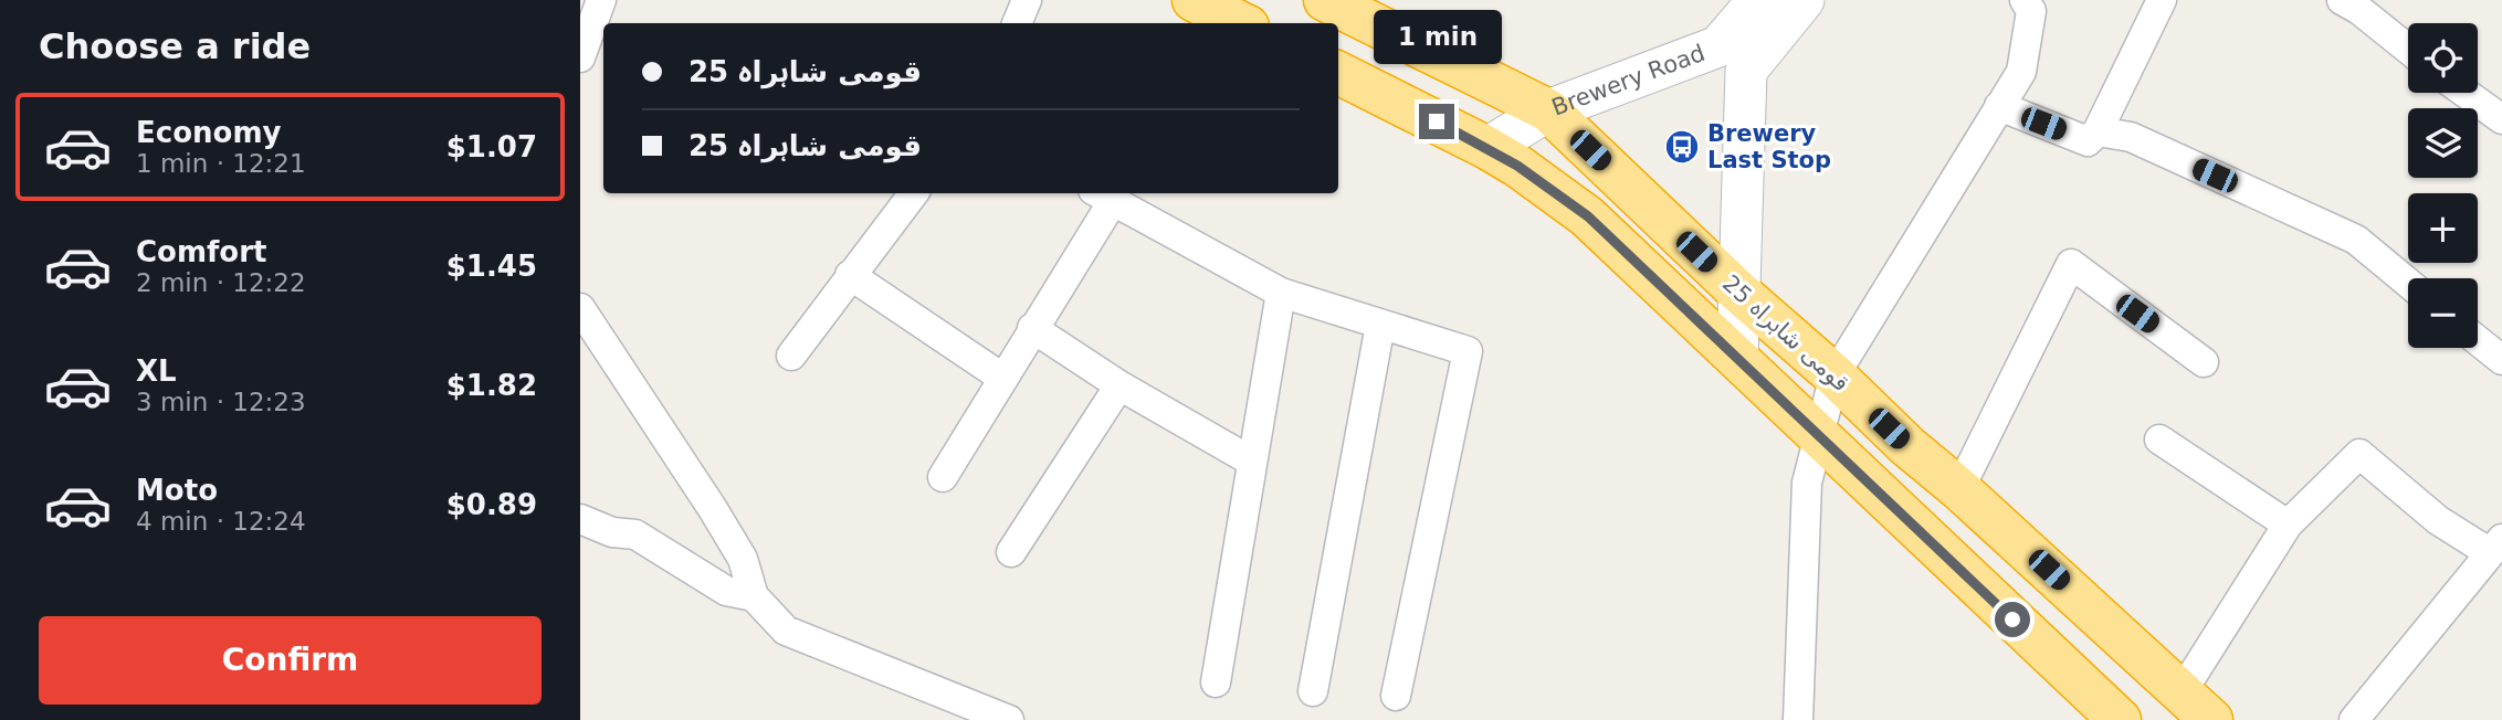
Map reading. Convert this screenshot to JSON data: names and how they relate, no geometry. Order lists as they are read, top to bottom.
{
  "streets": {
    "highway": ["قومی شاہراہ 25"],
    "main road": ["Brewery Road"]
  },
  "crossings": [
    ["Brewery Road", "قومی شاہراہ 25"]
  ],
  "places": {
    "bus stop": ["Brewery Last Stop"]
  },
  "page": {
    "heading": "Choose a ride",
    "bubble": "1 min",
    "map_buttons": ["+", "−"],
    "banner": ["قومی شاہراہ 25", "قومی شاہراہ 25"],
    "list": [
      {
        "name": "Economy",
        "note": "1 min · 12:21",
        "value": "$1.07"
      },
      {
        "name": "Comfort",
        "note": "2 min · 12:22",
        "value": "$1.45"
      },
      {
        "name": "XL",
        "note": "3 min · 12:23",
        "value": "$1.82"
      },
      {
        "name": "Moto",
        "note": "4 min · 12:24",
        "value": "$0.89"
      }
    ],
    "buttons": "Confirm"
  }
}
